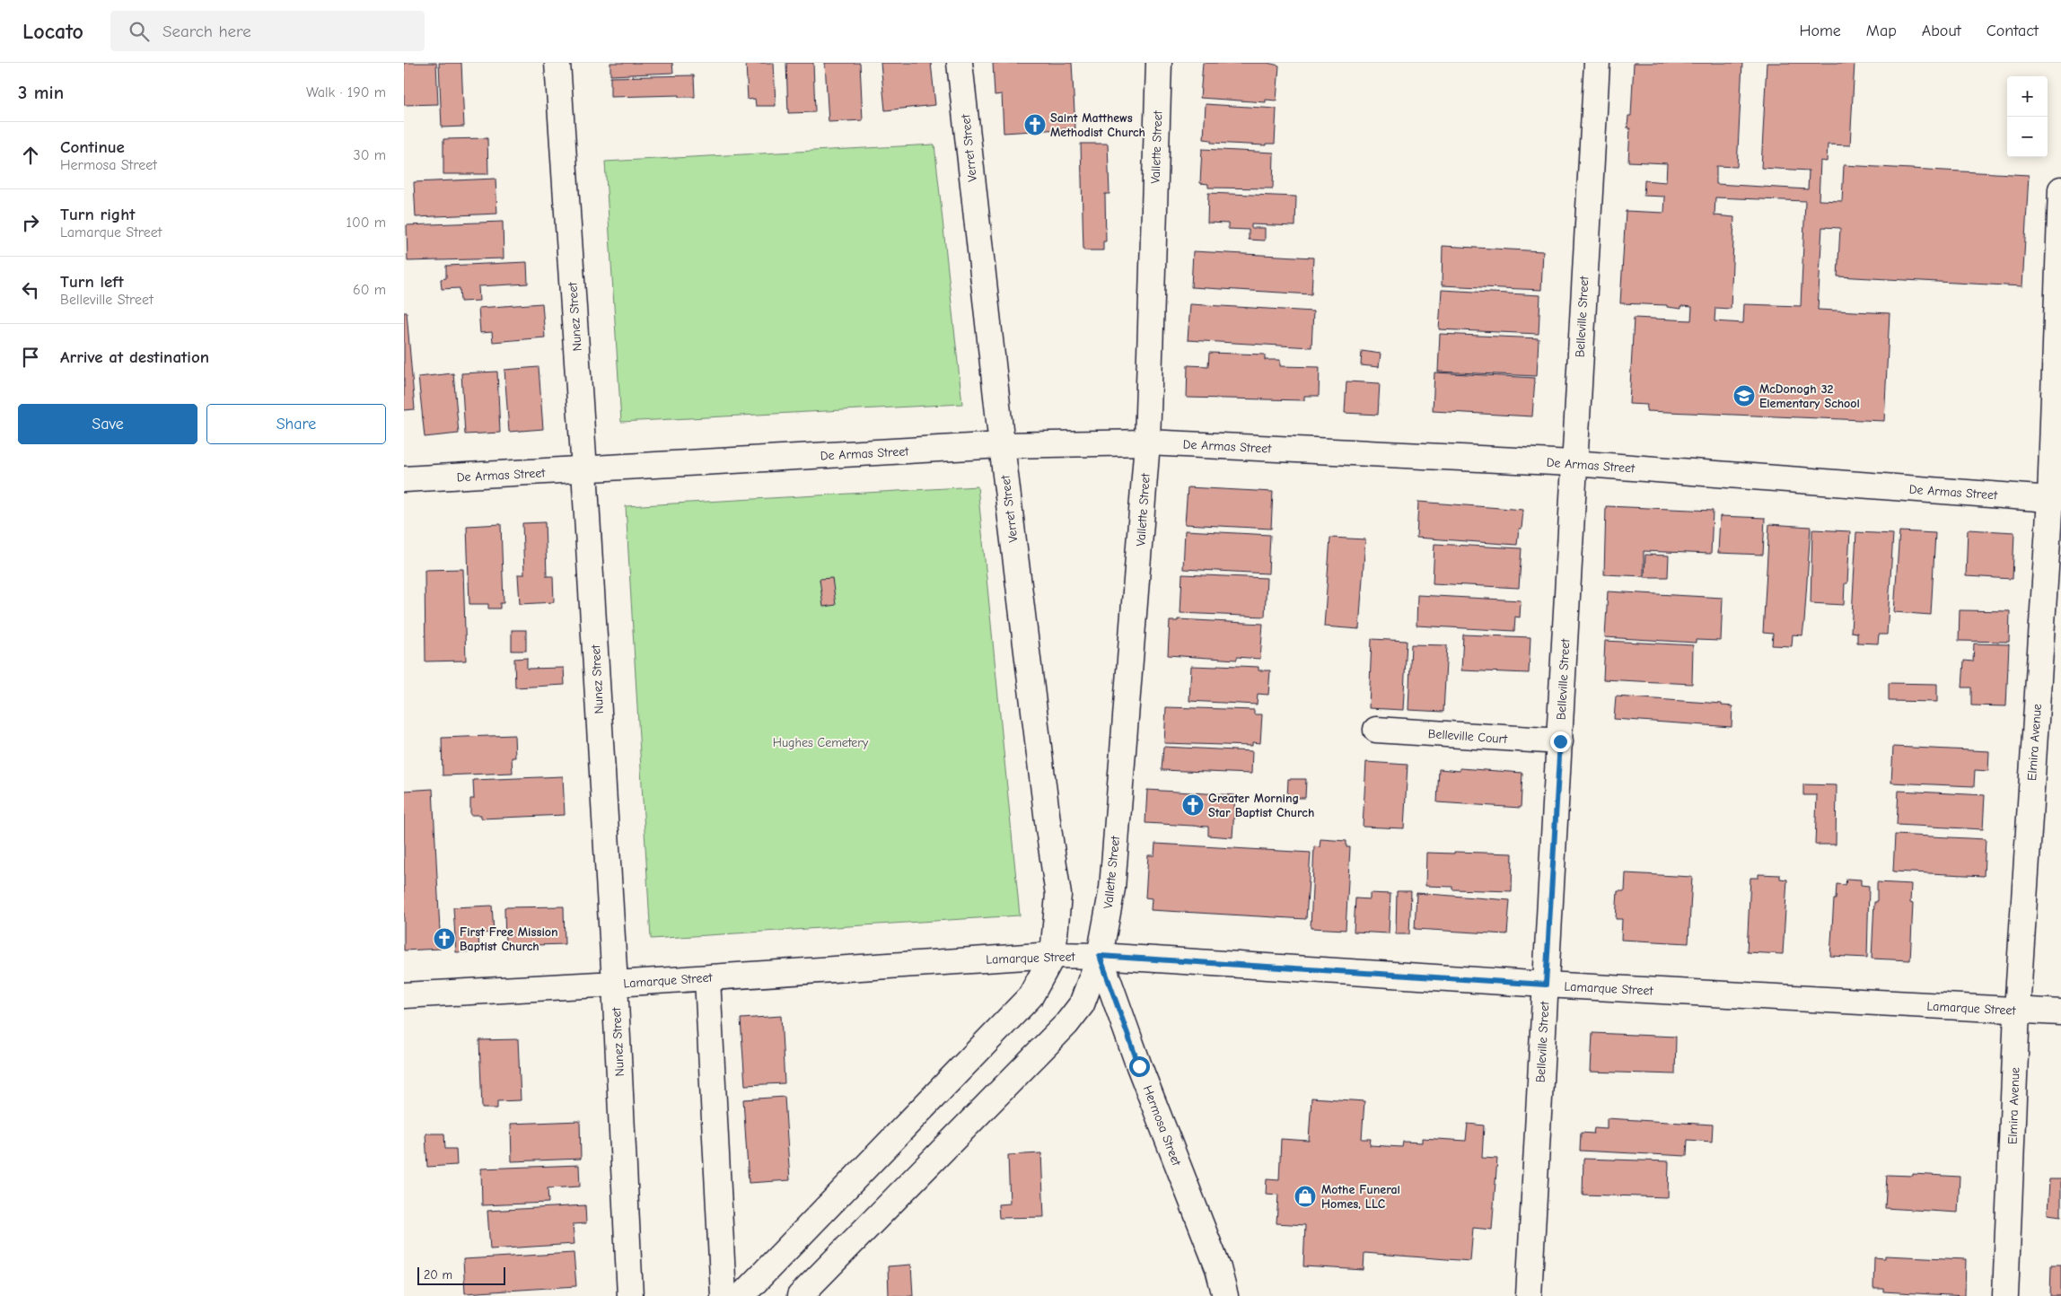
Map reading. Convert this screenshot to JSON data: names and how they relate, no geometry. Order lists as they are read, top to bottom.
{
  "streets": {
    "street": [
      "Vallette Street",
      "Verret Street",
      "Nunez Street",
      "Belleville Street",
      "De Armas Street",
      "Belleville Court",
      "Elmira Avenue",
      "Lamarque Street",
      "Hermosa Street"
    ]
  },
  "crossings": [
    ["Vallette Street", "De Armas Street"],
    ["Vallette Street", "Lamarque Street"],
    ["Vallette Street", "Hermosa Street"],
    ["Verret Street", "De Armas Street"],
    ["Verret Street", "Lamarque Street"],
    ["Nunez Street", "De Armas Street"],
    ["Nunez Street", "Lamarque Street"],
    ["Belleville Street", "De Armas Street"],
    ["Belleville Street", "Belleville Court"],
    ["Belleville Street", "Lamarque Street"],
    ["De Armas Street", "Elmira Avenue"],
    ["Elmira Avenue", "Lamarque Street"],
    ["Lamarque Street", "Hermosa Street"]
  ],
  "parks": ["Hughes Cemetery"],
  "places": {
    "church": ["Saint Matthews Methodist Church", "Greater Morning Star Baptist Church", "First Free Mission Baptist Church"],
    "school or university": ["McDonogh 32 Elementary School"],
    "shop": ["Mothe Funeral Homes, LLC"]
  },
  "scale_bar": "20 m",
  "page": {
    "header": "Locato",
    "search": "Search here",
    "nav": [
      "Home",
      "Map",
      "About",
      "Contact"
    ],
    "heading": ["3 min", "Walk · 190 m"],
    "map_buttons": ["+", "−"],
    "list": [
      ["Continue", "Hermosa Street", "30 m"],
      ["Turn right", "Lamarque Street", "100 m"],
      ["Turn left", "Belleville Street", "60 m"],
      "Arrive at destination"
    ],
    "buttons": ["Save", "Share"],
    "scale": "20 m"
  }
}
